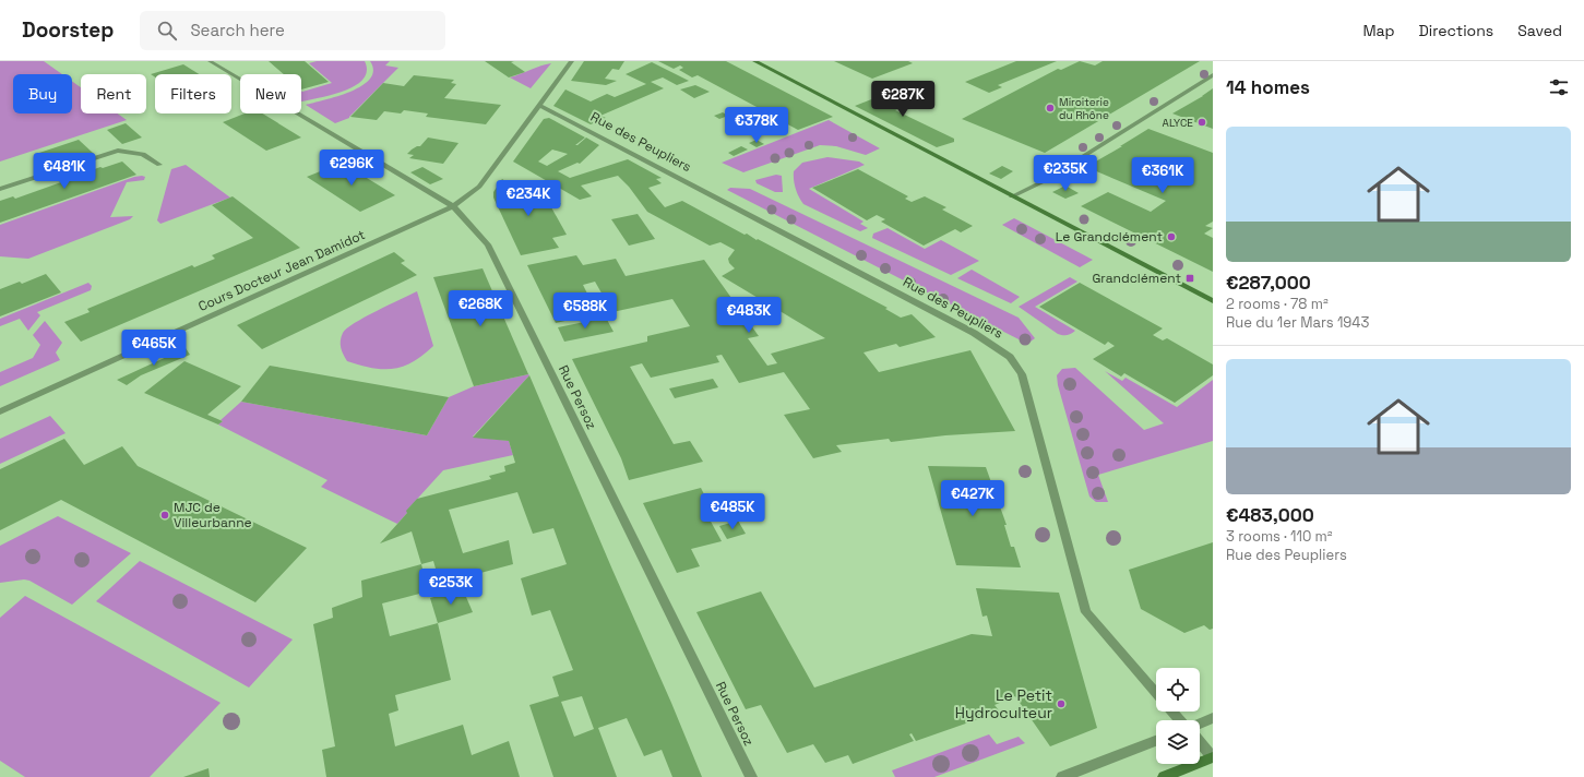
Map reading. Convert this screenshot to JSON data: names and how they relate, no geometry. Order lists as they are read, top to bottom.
{
  "streets": {
    "street": ["Rue des Peupliers", "Cours Docteur Jean Damidot", "Rue Persoz"]
  },
  "crossings": [
    ["Cours Docteur Jean Damidot", "Rue Persoz"]
  ],
  "places": {
    "other": [
      "Miroiterie du Rhône",
      "ALYCE",
      "Le Grandclément",
      "MJC de Villeurbanne",
      "Le Petit Hydroculteur"
    ],
    "transit": ["Grandclément"]
  },
  "page": {
    "header": "Doorstep",
    "search": "Search here",
    "nav": ["Map", "Directions", "Saved"],
    "heading": "14 homes",
    "chip": [
      "Buy",
      "Rent",
      "Filters",
      "New"
    ],
    "price": [
      "€287K",
      "€378K",
      "€296K",
      "€481K",
      "€235K",
      "€361K",
      "€234K",
      "€268K",
      "€588K",
      "€483K",
      "€465K",
      "€427K",
      "€485K",
      "€253K"
    ],
    "list": [
      {
        "name": "€287,000",
        "note": "2 rooms · 78 m² · Rue du 1er Mars 1943"
      },
      {
        "name": "€483,000",
        "note": "3 rooms · 110 m² · Rue des Peupliers"
      }
    ]
  }
}
